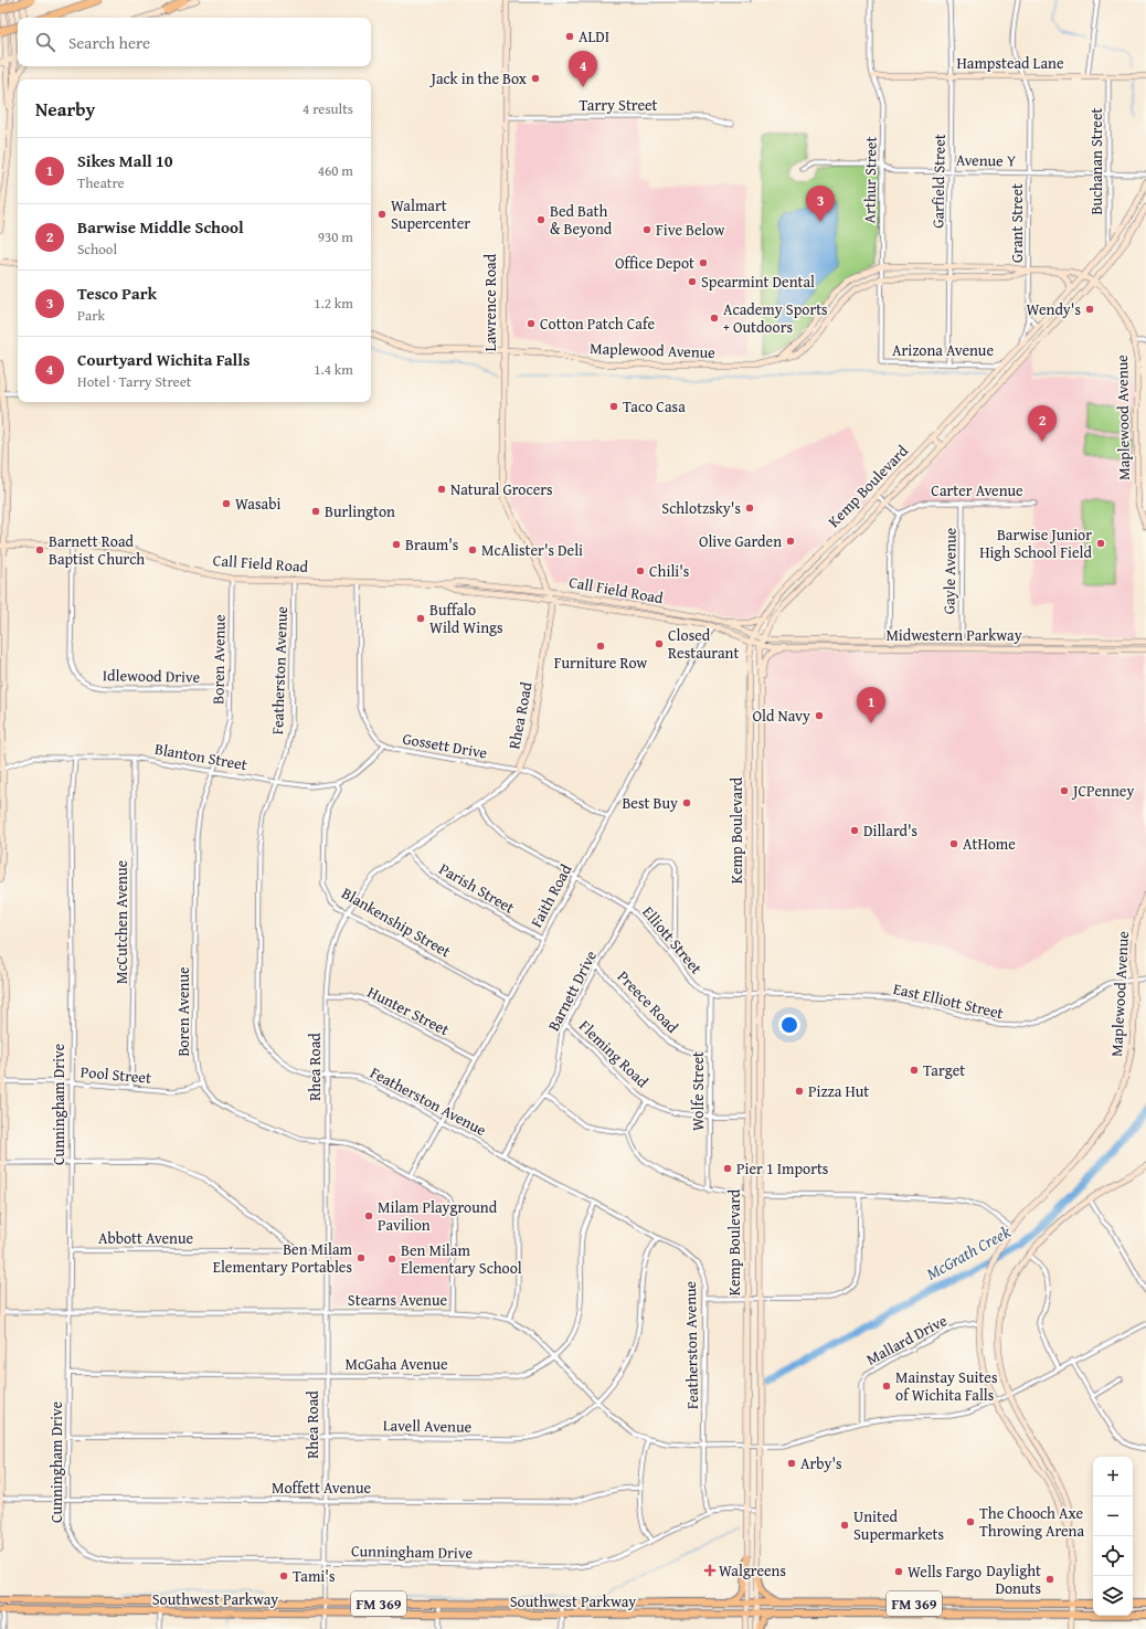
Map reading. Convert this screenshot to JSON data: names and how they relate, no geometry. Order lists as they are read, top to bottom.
{
  "streets": {
    "main road": [
      "Hampstead Lane",
      "Lawrence Road",
      "Maplewood Avenue",
      "Kemp Boulevard",
      "Call Field Road",
      "Midwestern Parkway",
      "Rhea Road",
      "Southwest Parkway",
      "FM 369"
    ],
    "street": [
      "Tarry Street",
      "Avenue Y",
      "Buchanan Street",
      "Arthur Street",
      "Garfield Street",
      "Grant Street",
      "Arizona Avenue",
      "Carter Avenue",
      "Gayle Avenue",
      "Boren Avenue",
      "Featherston Avenue",
      "Idlewood Drive",
      "Gossett Drive",
      "Blanton Street",
      "Parish Street",
      "Faith Road",
      "McCutchen Avenue",
      "Blankenship Street",
      "Elliott Street",
      "Barnett Drive",
      "East Elliott Street",
      "Preece Road",
      "Hunter Street",
      "Fleming Road",
      "Pool Street",
      "Wolfe Street",
      "Cunningham Drive",
      "Abbott Avenue",
      "Stearns Avenue",
      "Mallard Drive",
      "McGaha Avenue",
      "Lavell Avenue",
      "Moffett Avenue"
    ]
  },
  "crossings": [
    ["Hampstead Lane", "Buchanan Street"],
    ["Hampstead Lane", "Arthur Street"],
    ["Hampstead Lane", "Garfield Street"],
    ["Hampstead Lane", "Grant Street"],
    ["Tarry Street", "Lawrence Road"],
    ["Avenue Y", "Buchanan Street"],
    ["Avenue Y", "Arthur Street"],
    ["Avenue Y", "Garfield Street"],
    ["Avenue Y", "Grant Street"],
    ["Buchanan Street", "Kemp Boulevard"],
    ["Arthur Street", "Maplewood Avenue"],
    ["Arthur Street", "Arizona Avenue"],
    ["Garfield Street", "Maplewood Avenue"],
    ["Garfield Street", "Arizona Avenue"],
    ["Grant Street", "Maplewood Avenue"],
    ["Grant Street", "Kemp Boulevard"],
    ["Lawrence Road", "Maplewood Avenue"],
    ["Lawrence Road", "Call Field Road"],
    ["Lawrence Road", "Rhea Road"],
    ["Maplewood Avenue", "Kemp Boulevard"],
    ["Maplewood Avenue", "East Elliott Street"],
    ["Maplewood Avenue", "Stearns Avenue"],
    ["Maplewood Avenue", "Mallard Drive"],
    ["Maplewood Avenue", "Southwest Parkway"],
    ["Arizona Avenue", "Kemp Boulevard"],
    ["Kemp Boulevard", "Call Field Road"],
    ["Kemp Boulevard", "Midwestern Parkway"],
    ["Kemp Boulevard", "Elliott Street"],
    ["Kemp Boulevard", "East Elliott Street"],
    ["Kemp Boulevard", "Fleming Road"],
    ["Kemp Boulevard", "Cunningham Drive"],
    ["Kemp Boulevard", "Stearns Avenue"],
    ["Kemp Boulevard", "Southwest Parkway"],
    ["Carter Avenue", "Gayle Avenue"],
    ["Call Field Road", "Midwestern Parkway"],
    ["Call Field Road", "Boren Avenue"],
    ["Call Field Road", "Featherston Avenue"],
    ["Call Field Road", "Idlewood Drive"],
    ["Call Field Road", "Rhea Road"],
    ["Call Field Road", "Gossett Drive"],
    ["Call Field Road", "Faith Road"],
    ["Gayle Avenue", "Midwestern Parkway"],
    ["Boren Avenue", "Idlewood Drive"],
    ["Boren Avenue", "Rhea Road"],
    ["Boren Avenue", "Blanton Street"],
    ["Boren Avenue", "Faith Road"],
    ["Boren Avenue", "Pool Street"],
    ["Boren Avenue", "Stearns Avenue"],
    ["Featherston Avenue", "Rhea Road"],
    ["Featherston Avenue", "Blanton Street"],
    ["Featherston Avenue", "Faith Road"],
    ["Featherston Avenue", "Barnett Drive"],
    ["Featherston Avenue", "Cunningham Drive"],
    ["Featherston Avenue", "Stearns Avenue"],
    ["Featherston Avenue", "McGaha Avenue"],
    ["Featherston Avenue", "Lavell Avenue"],
    ["Rhea Road", "Gossett Drive"],
    ["Rhea Road", "Parish Street"],
    ["Rhea Road", "Blankenship Street"],
    ["Rhea Road", "Elliott Street"],
    ["Rhea Road", "Hunter Street"],
    ["Rhea Road", "Cunningham Drive"],
    ["Rhea Road", "Abbott Avenue"],
    ["Rhea Road", "Stearns Avenue"],
    ["Rhea Road", "McGaha Avenue"],
    ["Rhea Road", "Lavell Avenue"],
    ["Rhea Road", "Moffett Avenue"],
    ["Rhea Road", "Southwest Parkway"],
    ["Gossett Drive", "Blanton Street"],
    ["Gossett Drive", "Faith Road"],
    ["Blanton Street", "McCutchen Avenue"],
    ["Blanton Street", "Blankenship Street"],
    ["Blanton Street", "Cunningham Drive"],
    ["Parish Street", "Faith Road"],
    ["Faith Road", "Blankenship Street"],
    ["Faith Road", "Elliott Street"],
    ["Faith Road", "Hunter Street"],
    ["McCutchen Avenue", "Pool Street"],
    ["Elliott Street", "Barnett Drive"],
    ["Elliott Street", "East Elliott Street"],
    ["Elliott Street", "Wolfe Street"],
    ["Barnett Drive", "Preece Road"],
    ["Barnett Drive", "Fleming Road"],
    ["Preece Road", "Wolfe Street"],
    ["Fleming Road", "Wolfe Street"],
    ["Pool Street", "Cunningham Drive"],
    ["Cunningham Drive", "Abbott Avenue"],
    ["Cunningham Drive", "Stearns Avenue"],
    ["Cunningham Drive", "McGaha Avenue"],
    ["Cunningham Drive", "Lavell Avenue"],
    ["Cunningham Drive", "Moffett Avenue"],
    ["Stearns Avenue", "Mallard Drive"],
    ["Stearns Avenue", "McGaha Avenue"],
    ["Stearns Avenue", "Lavell Avenue"]
  ],
  "water": ["McGrath Creek"],
  "places": {
    "other": [
      "ALDI",
      "Jack in the Box",
      "Walmart Supercenter",
      "Bed Bath & Beyond",
      "Five Below",
      "Office Depot",
      "Spearmint Dental",
      "Wendy's",
      "Academy Sports + Outdoors",
      "Cotton Patch Cafe",
      "Taco Casa",
      "Natural Grocers",
      "Wasabi",
      "Schlotzsky's",
      "Burlington",
      "Olive Garden",
      "Barwise Junior High School Field",
      "Braum's",
      "Barnett Road Baptist Church",
      "McAlister's Deli",
      "Chili's",
      "Buffalo Wild Wings",
      "Closed Restaurant",
      "Furniture Row",
      "Old Navy",
      "JCPenney",
      "Best Buy",
      "Dillard's",
      "AtHome",
      "Target",
      "Pizza Hut",
      "Pier 1 Imports",
      "Milam Playground Pavilion",
      "Ben Milam Elementary Portables",
      "Ben Milam Elementary School",
      "Mainstay Suites of Wichita Falls",
      "Arby's",
      "The Chooch Axe Throwing Arena",
      "United Supermarkets",
      "Wells Fargo",
      "Tami's",
      "Daylight Donuts"
    ],
    "health": ["Walgreens"]
  },
  "page": {
    "search": "Search here",
    "pins": [
      "4",
      "3",
      "2",
      "1"
    ],
    "heading": ["Nearby", "4 results"],
    "list": [
      {
        "mark": "1",
        "name": "Sikes Mall 10",
        "note": "Theatre",
        "value": "460 m"
      },
      {
        "mark": "2",
        "name": "Barwise Middle School",
        "note": "School",
        "value": "930 m"
      },
      {
        "mark": "3",
        "name": "Tesco Park",
        "note": "Park",
        "value": "1.2 km"
      },
      {
        "mark": "4",
        "name": "Courtyard Wichita Falls",
        "note": "Hotel · Tarry Street",
        "value": "1.4 km"
      }
    ],
    "map_buttons": ["+", "−"]
  }
}
